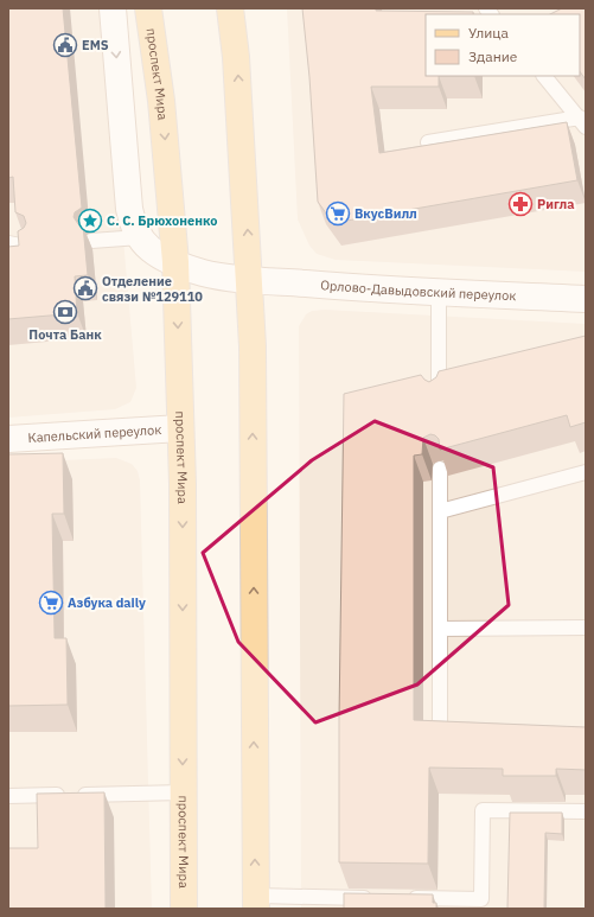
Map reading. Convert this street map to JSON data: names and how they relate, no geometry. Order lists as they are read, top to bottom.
{
  "streets": {
    "main road": ["проспект Мира"],
    "street": ["Орлово-Давыдовский переулок", "Капельский переулок"]
  },
  "crossings": [
    ["проспект Мира", "Орлово-Давыдовский переулок"],
    ["проспект Мира", "Капельский переулок"]
  ],
  "places": {
    "public building": ["EMS", "Отделение связи №129110"],
    "pharmacy": ["Ригла"],
    "supermarket": ["ВкусВилл", "Азбука daily"],
    "place": ["С. С. Брюхоненко"],
    "bank": ["Почта Банк"]
  },
  "legend": ["Улица", "Здание"]
}
